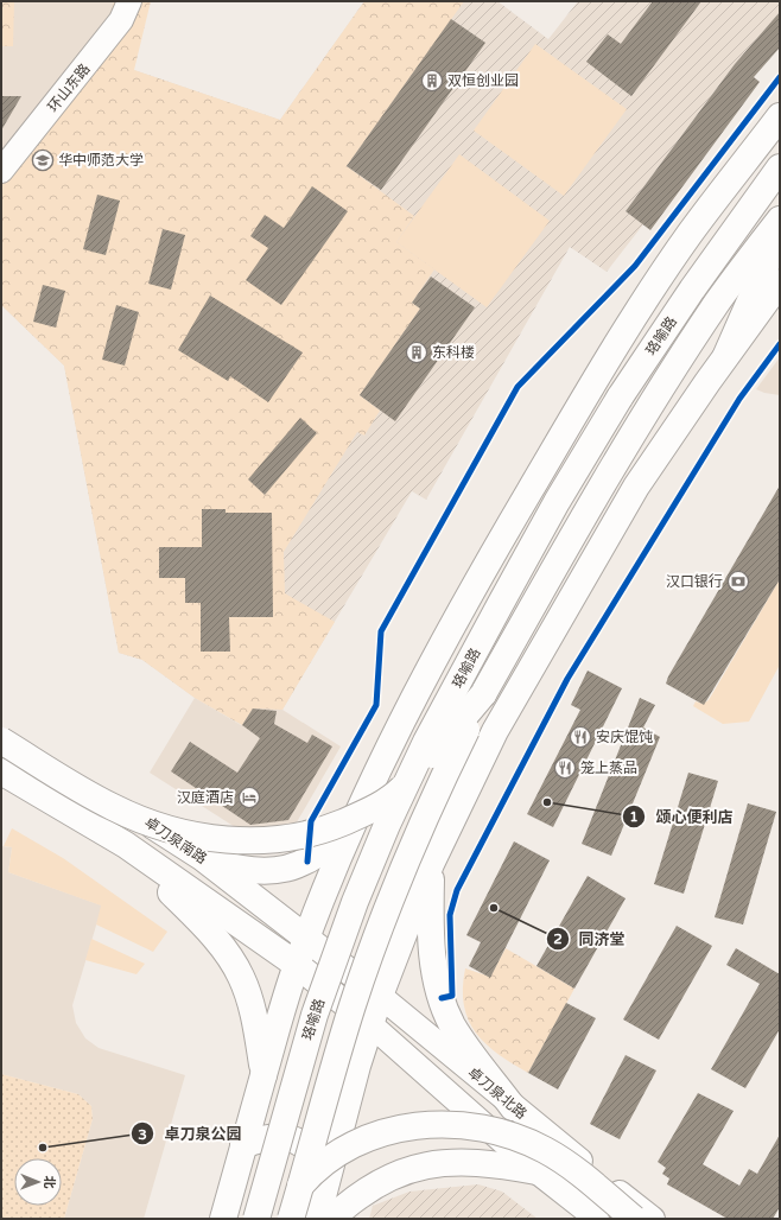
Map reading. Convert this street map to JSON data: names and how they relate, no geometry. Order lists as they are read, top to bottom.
{
  "streets": {
    "main road": ["珞喻路", "卓刀泉南路", "卓刀泉北路"],
    "street": ["环山东路"]
  },
  "crossings": [
    ["卓刀泉南路", "卓刀泉北路"]
  ],
  "places": {
    "building": ["双恒创业园", "东科楼"],
    "school or university": ["华中师范大学"],
    "bank": ["汉口银行"],
    "restaurant": ["安庆馄饨", "笼上蒸品"],
    "hotel": ["汉庭酒店"],
    "other": ["颂心便利店", "同济堂", "卓刀泉公园"]
  },
  "north": "right"
}
